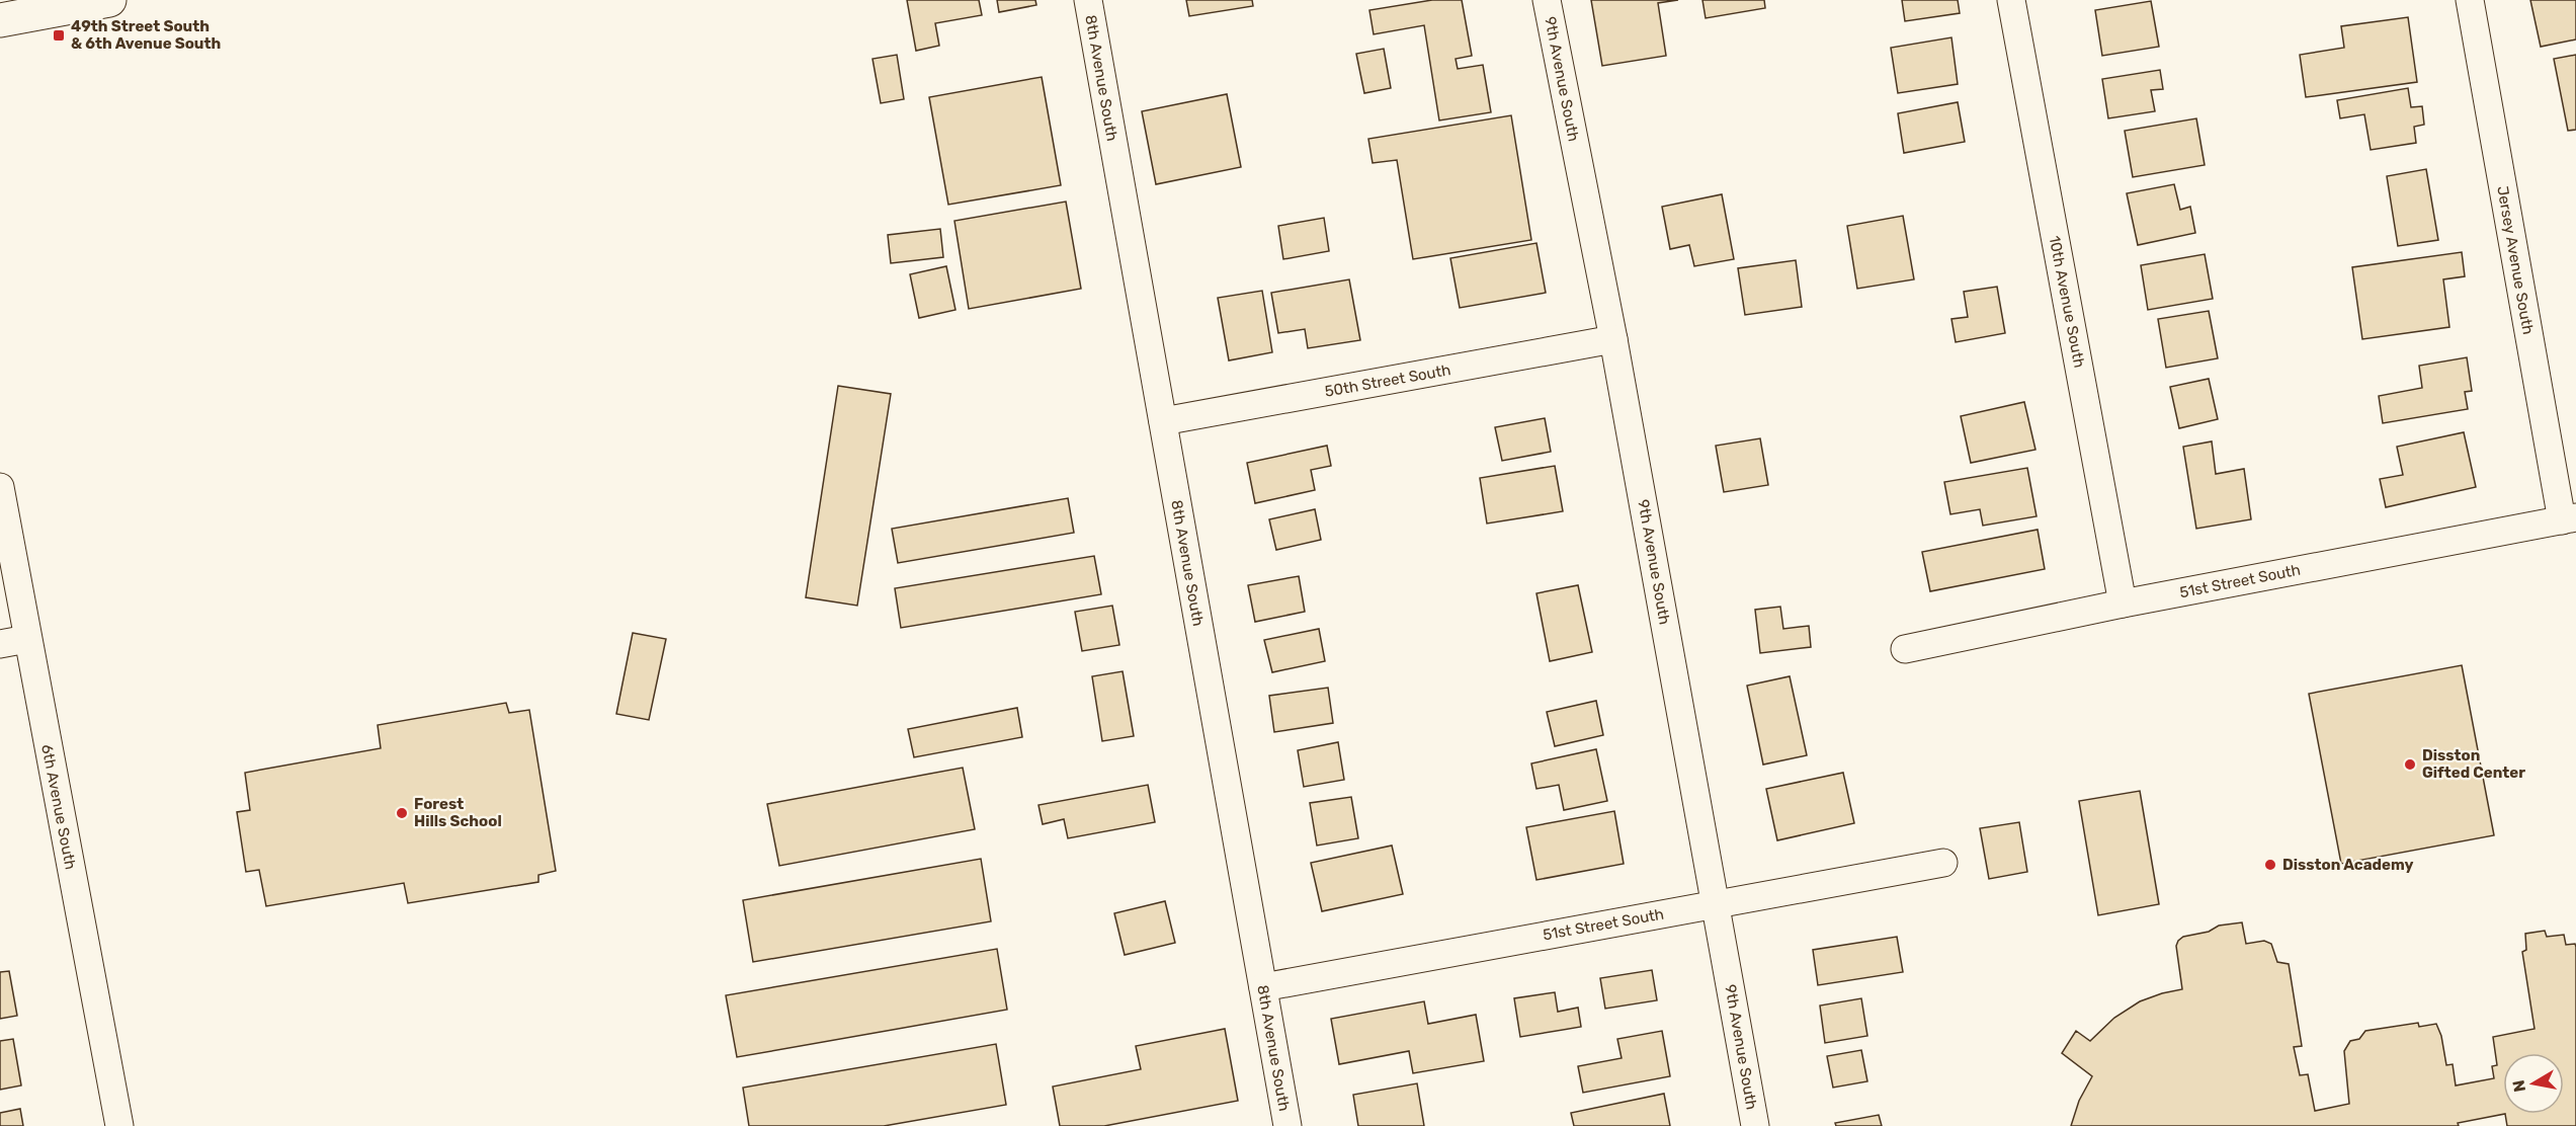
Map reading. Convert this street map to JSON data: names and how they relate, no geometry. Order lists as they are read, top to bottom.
{
  "streets": {
    "street": [
      "8th Avenue South",
      "9th Avenue South",
      "Jersey Avenue South",
      "10th Avenue South",
      "50th Street South",
      "51st Street South",
      "6th Avenue South"
    ]
  },
  "crossings": [
    ["8th Avenue South", "50th Street South"],
    ["8th Avenue South", "51st Street South"],
    ["9th Avenue South", "50th Street South"],
    ["9th Avenue South", "51st Street South"],
    ["Jersey Avenue South", "51st Street South"],
    ["10th Avenue South", "51st Street South"]
  ],
  "places": {
    "transit": ["49th Street South & 6th Avenue South"],
    "other": ["Disston Gifted Center", "Forest Hills School", "Disston Academy"]
  },
  "north": "left"
}
